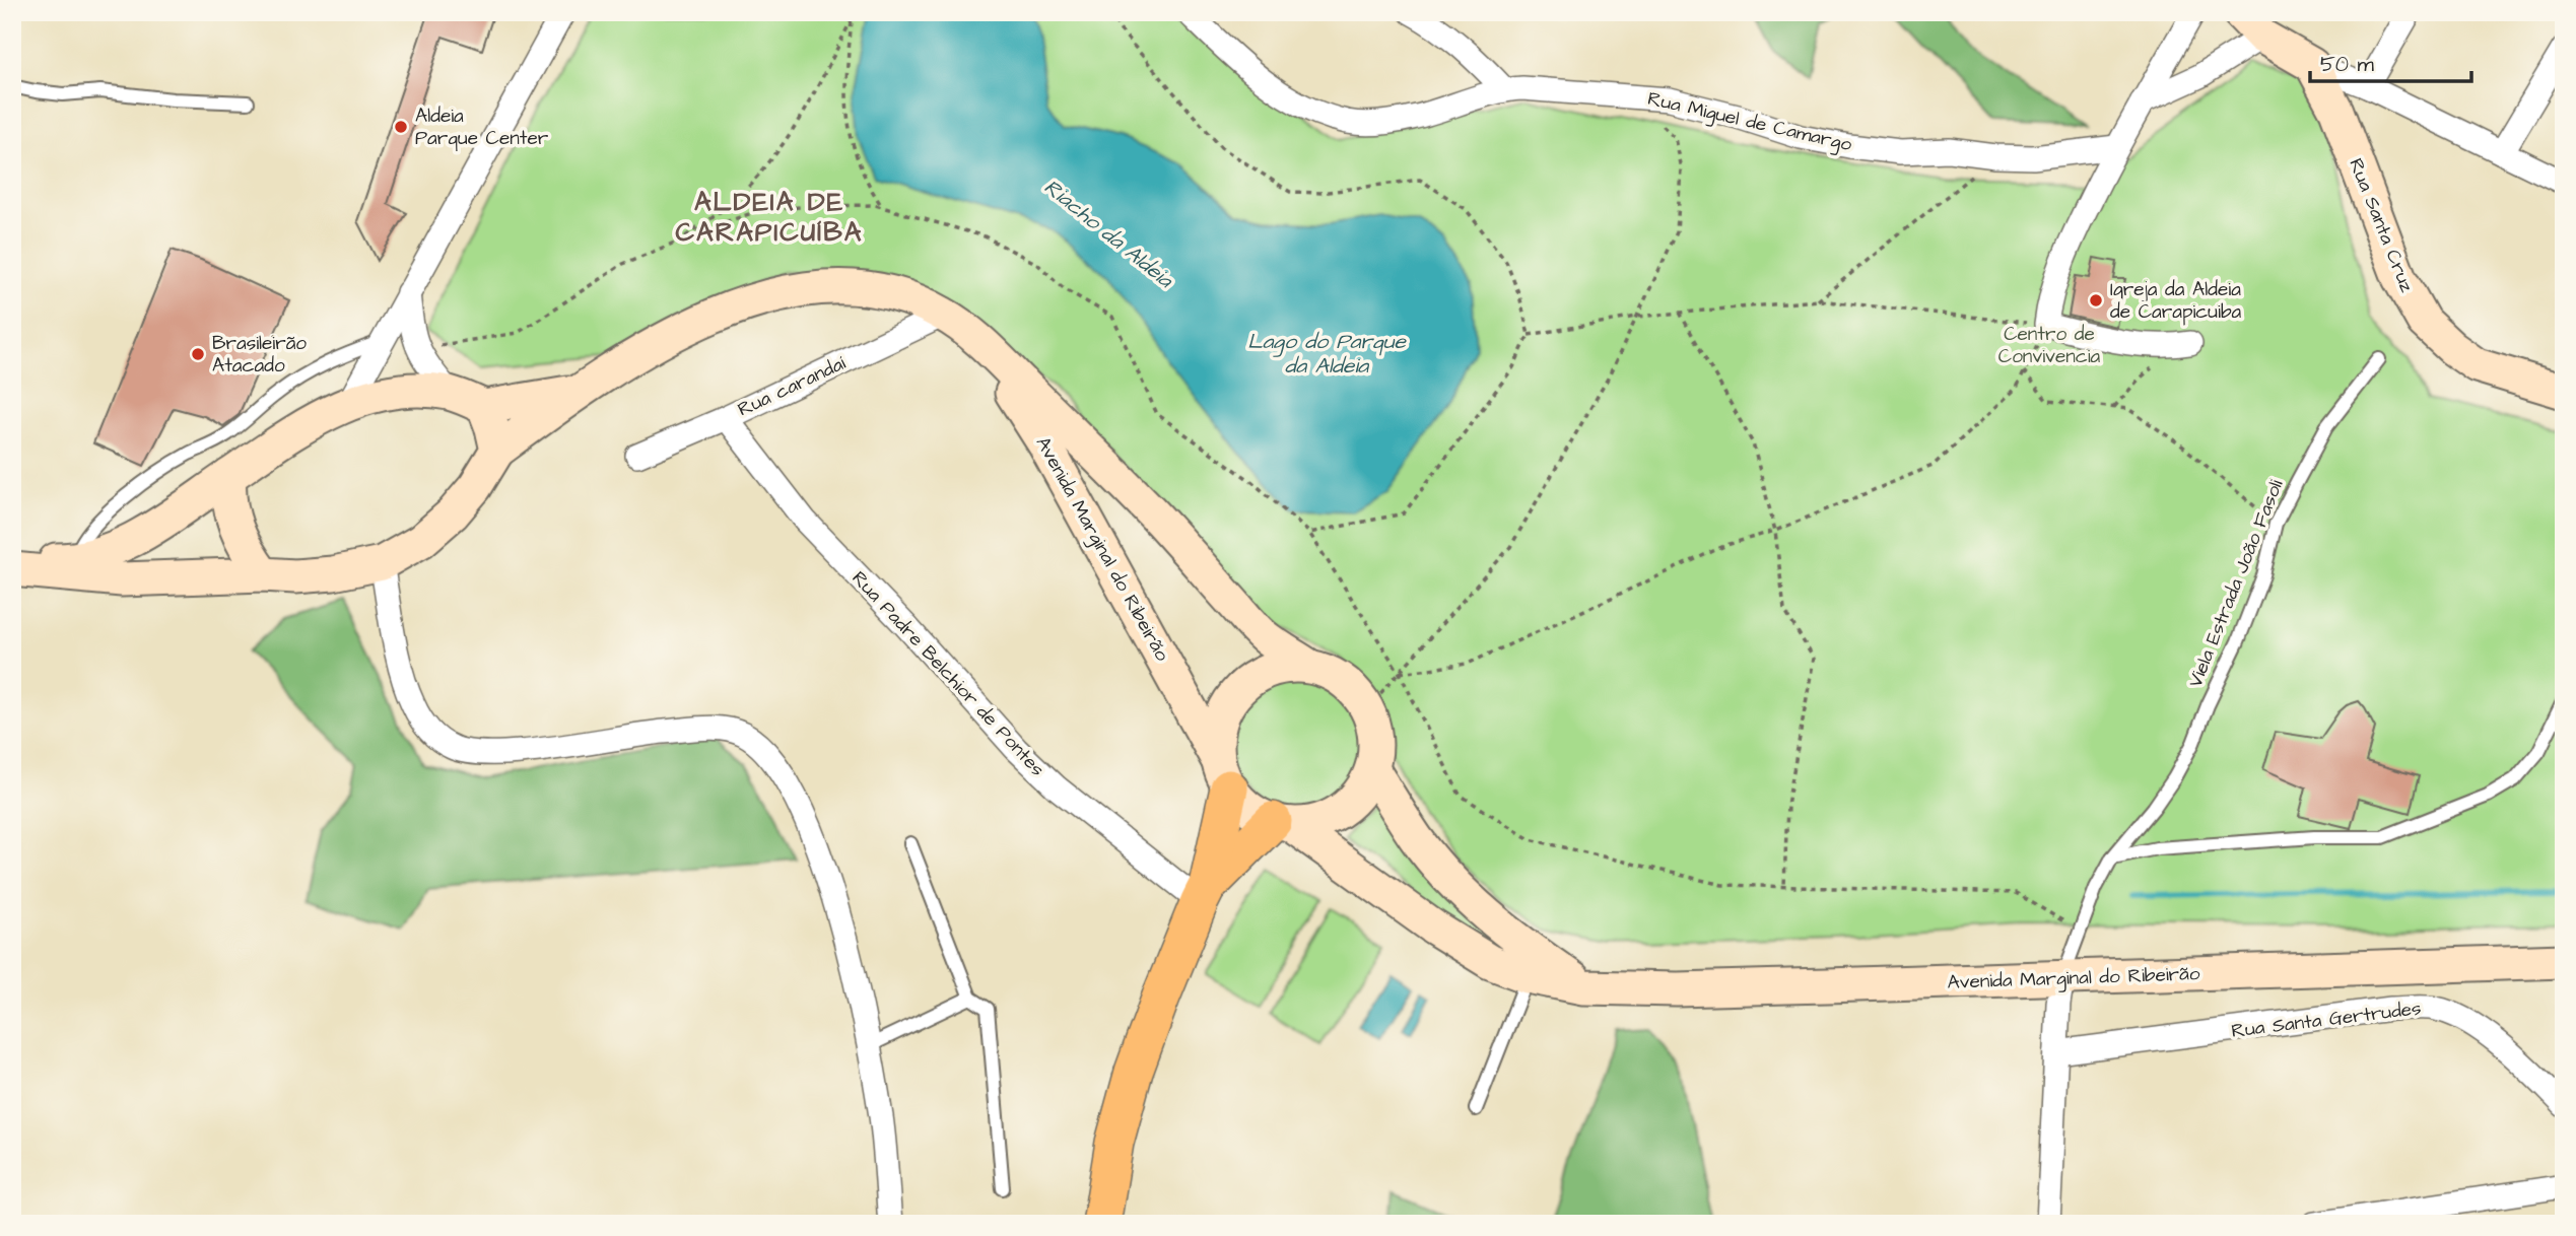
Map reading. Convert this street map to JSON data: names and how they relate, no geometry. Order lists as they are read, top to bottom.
{
  "streets": {
    "main road": ["Rua Santa Cruz", "Avenida Marginal do Ribeirão"],
    "street": [
      "Rua Miguel de Camargo",
      "Rua carandaí",
      "Rua Padre Belchior de Pontes",
      "Rua Santa Gertrudes"
    ],
    "lane": ["Viela Estrada João Fasoli"]
  },
  "crossings": [
    ["Rua carandaí", "Avenida Marginal do Ribeirão"],
    ["Rua carandaí", "Rua Padre Belchior de Pontes"],
    ["Avenida Marginal do Ribeirão", "Viela Estrada João Fasoli"]
  ],
  "districts": ["ALDEIA DE CARAPICUÍBA"],
  "water": ["Riacho da Aldeia", "Lago do Parque da Aldeia"],
  "parks": ["Centro de Convivencia"],
  "places": ["Aldeia Parque Center", "Igreja da Aldeia de Carapicuiba", "Brasileirão Atacado"],
  "scale_bar": "50 m"
}
